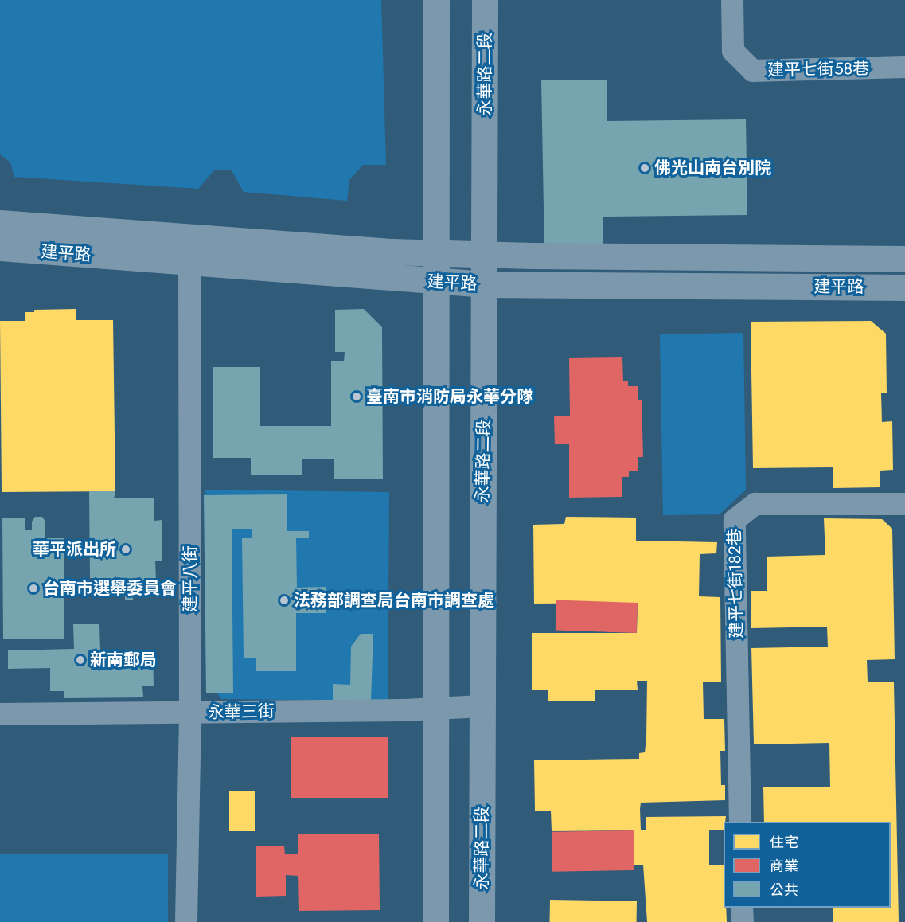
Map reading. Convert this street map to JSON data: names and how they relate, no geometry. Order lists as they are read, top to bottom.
{
  "streets": {
    "street": [
      "建平七街58巷",
      "永華路二段",
      "建平路",
      "建平八街",
      "建平七街182巷",
      "永華三街"
    ]
  },
  "crossings": [
    ["永華路二段", "建平路"],
    ["永華路二段", "永華三街"],
    ["建平路", "建平八街"],
    ["建平八街", "永華三街"]
  ],
  "places": [
    "佛光山南台別院",
    "臺南市消防局永華分隊",
    "華平派出所",
    "台南市選舉委員會",
    "法務部調查局台南市調查處",
    "新南郵局"
  ],
  "legend": ["住宅", "商業", "公共"]
}
